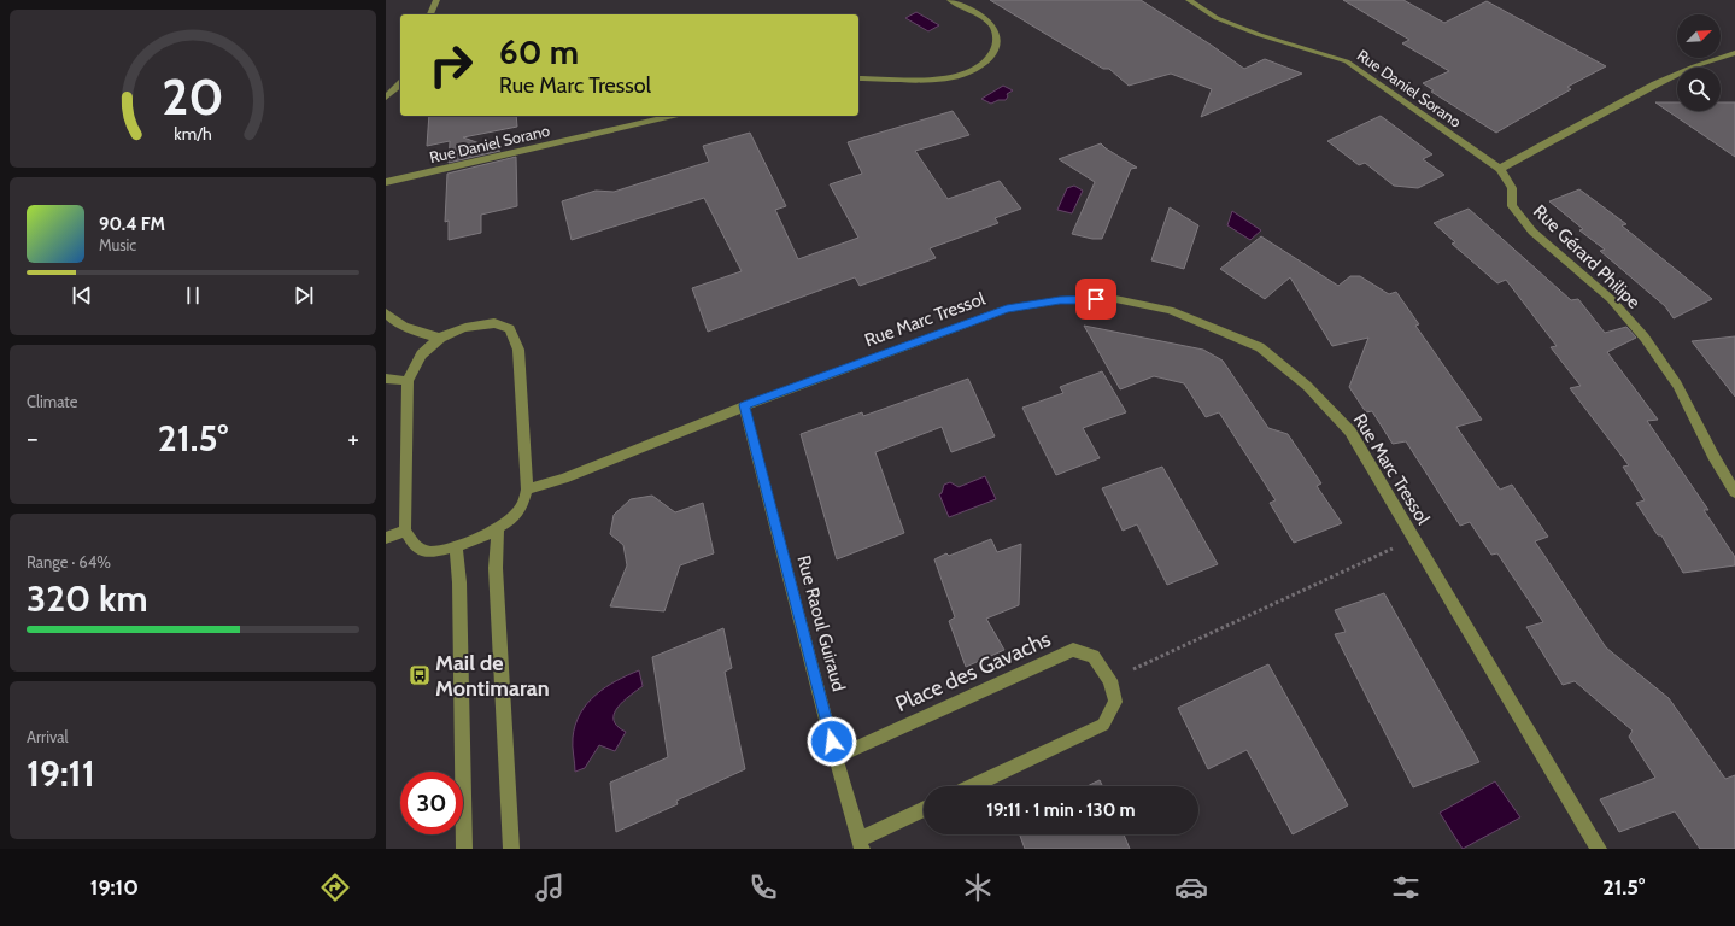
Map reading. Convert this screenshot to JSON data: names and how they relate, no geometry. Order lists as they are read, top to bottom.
{
  "streets": {
    "street": [
      "Rue Daniel Sorano",
      "Rue Gérard Philipe",
      "Rue Marc Tressol",
      "Rue Raoul Guiraud",
      "Place des Gavachs"
    ]
  },
  "crossings": [
    ["Rue Daniel Sorano", "Rue Gérard Philipe"],
    ["Rue Marc Tressol", "Rue Raoul Guiraud"],
    ["Rue Raoul Guiraud", "Place des Gavachs"]
  ],
  "places": {
    "bus stop": ["Mail de Montimaran"]
  },
  "north": "top right",
  "page": {
    "turn": ["60 m", "Rue Marc Tressol"],
    "song": ["90.4 FM", "Music"],
    "tile": [
      "Climate",
      ["Range · 64%", "320 km"],
      ["Arrival", "19:11"]
    ],
    "heat": ["−", "21.5°", "+"],
    "limit": "30",
    "trip": "19:11 · 1 min · 130 m",
    "tabs": ["19:10", "21.5°"],
    "gauge": ["20", "km/h"]
  }
}
